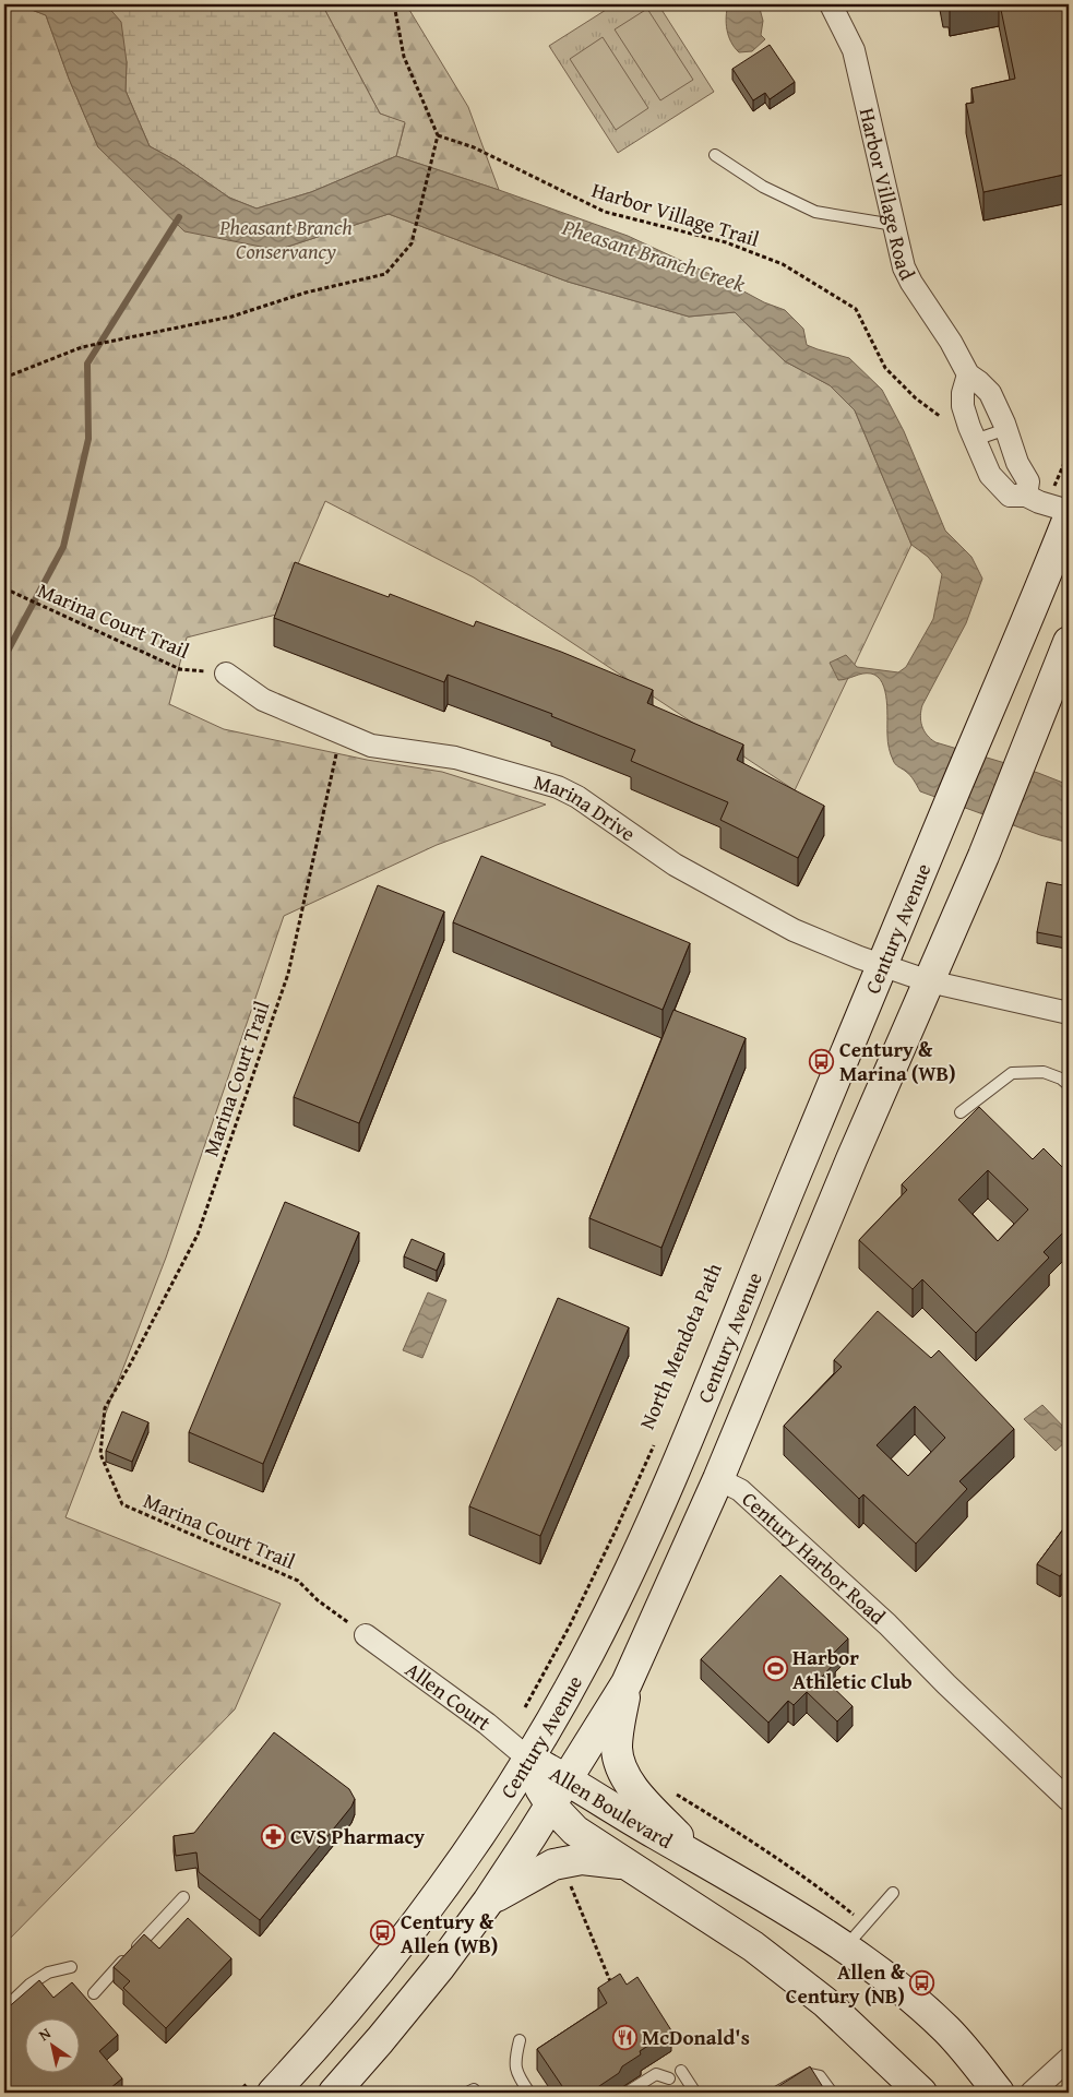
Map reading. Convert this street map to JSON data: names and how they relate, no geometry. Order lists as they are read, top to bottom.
{
  "streets": {
    "main road": ["Century Avenue", "Allen Boulevard"],
    "street": [
      "Harbor Village Road",
      "Marina Drive",
      "Century Harbor Road",
      "Allen Court"
    ],
    "path": ["Harbor Village Trail", "Marina Court Trail", "North Mendota Path"]
  },
  "crossings": [
    ["Marina Court Trail", "Marina Drive"],
    ["Marina Court Trail", "Allen Court"],
    ["Marina Drive", "Century Avenue"],
    ["Century Avenue", "Allen Court"],
    ["Century Avenue", "Allen Boulevard"],
    ["Allen Court", "Allen Boulevard"]
  ],
  "water": ["Pheasant Branch Creek"],
  "parks": ["Pheasant Branch Conservancy"],
  "places": {
    "bus stop": ["Century & Marina (WB)", "Century & Allen (WB)", "Allen & Century (NB)"],
    "sports": ["Harbor Athletic Club"],
    "pharmacy": ["CVS Pharmacy"],
    "restaurant": ["McDonald's"]
  },
  "north": "top left"
}
